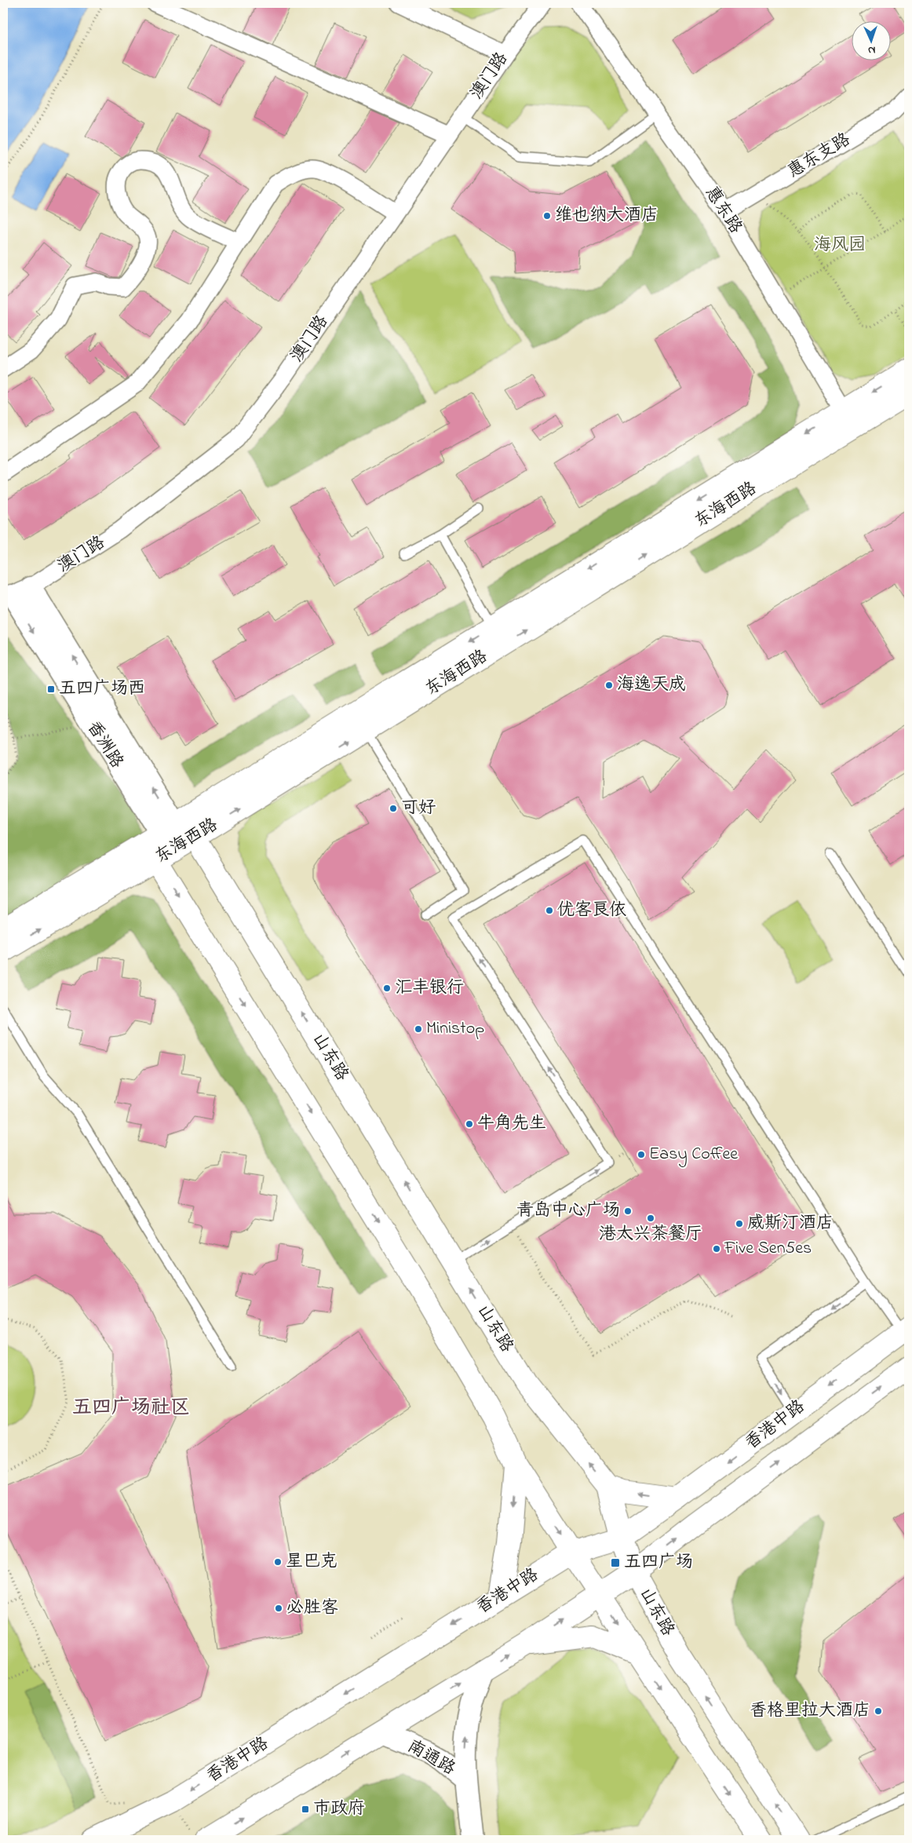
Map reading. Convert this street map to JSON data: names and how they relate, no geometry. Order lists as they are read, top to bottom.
{
  "streets": {
    "main road": ["东海西路", "山东路", "香港中路"],
    "street": [
      "澳门路",
      "惠东支路",
      "惠东路",
      "香洲路",
      "南通路"
    ]
  },
  "crossings": [
    ["澳门路", "香洲路"],
    ["惠东支路", "惠东路"],
    ["惠东路", "东海西路"],
    ["东海西路", "香洲路"],
    ["东海西路", "山东路"],
    ["香洲路", "山东路"],
    ["山东路", "香港中路"],
    ["香港中路", "南通路"]
  ],
  "districts": ["五四广场社区"],
  "parks": ["海风园"],
  "places": {
    "other": [
      "维也纳大酒店",
      "海逸天成",
      "可好",
      "优客良依",
      "汇丰银行",
      "Ministop",
      "牛角先生",
      "Easy Coffee",
      "青岛中心广场",
      "港太兴茶餐厅",
      "威斯汀酒店",
      "Five Sen5es",
      "星巴克",
      "必胜客",
      "香格里拉大酒店"
    ],
    "transit": ["五四广场西", "五四广场", "市政府"]
  },
  "north": "bottom"
}
